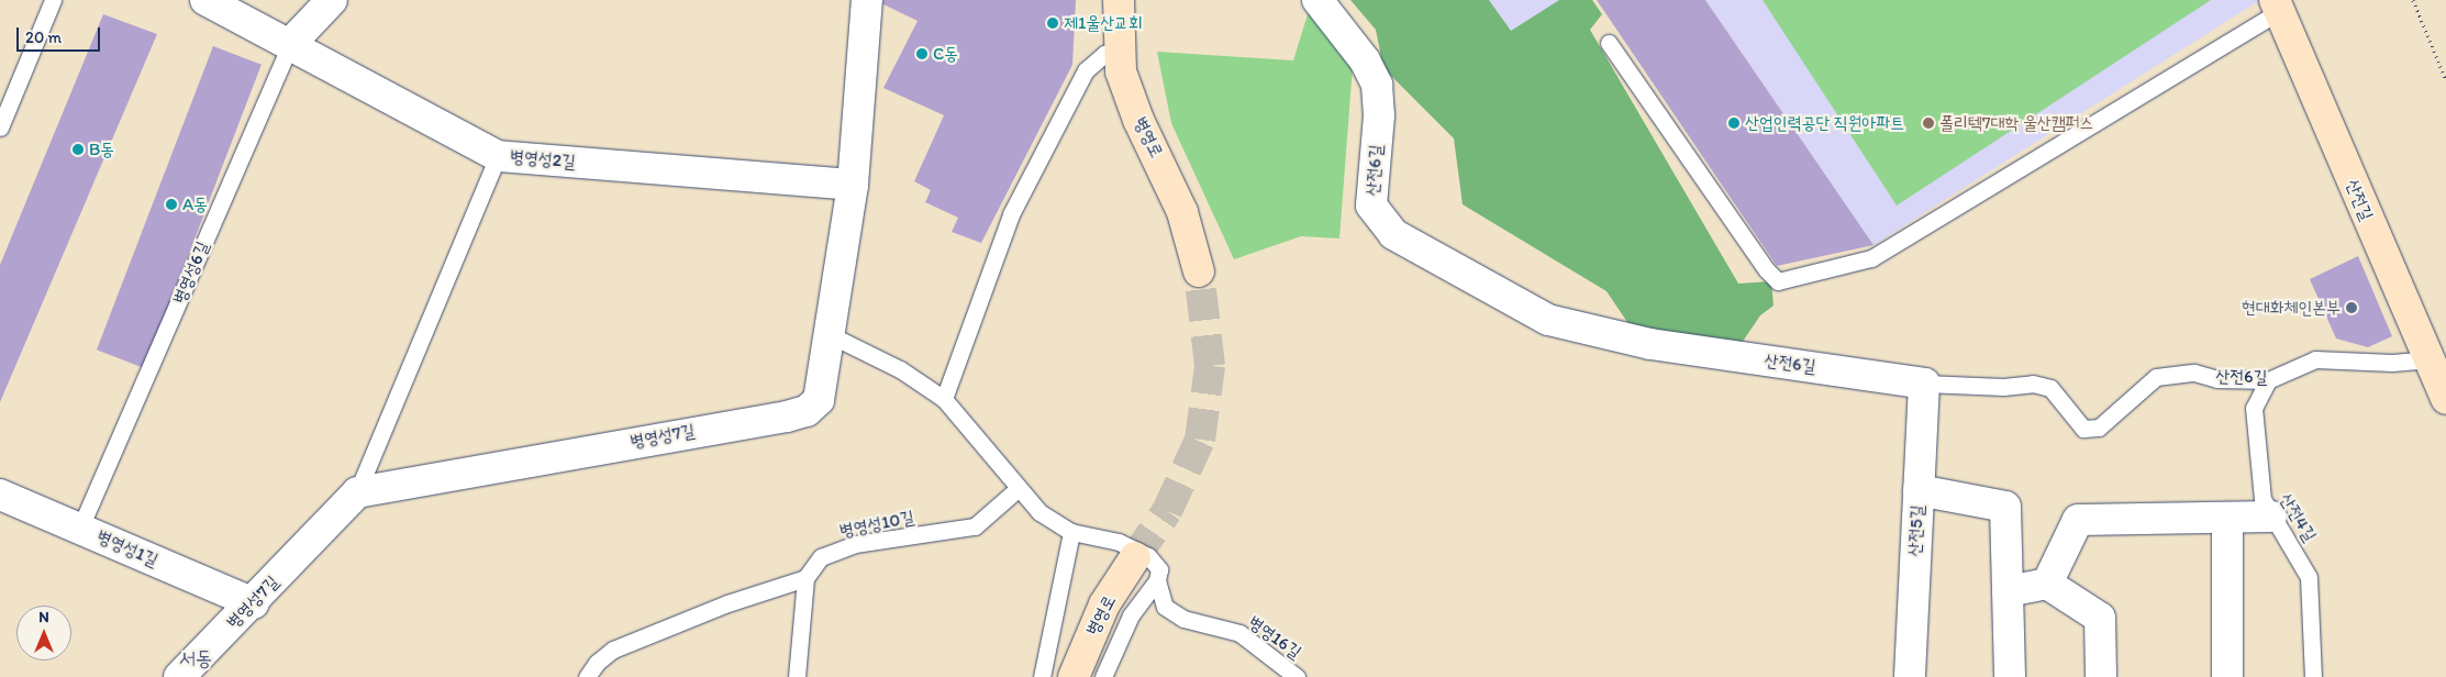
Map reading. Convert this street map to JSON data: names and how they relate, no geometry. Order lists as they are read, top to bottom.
{
  "streets": {
    "street": [
      "병영로",
      "병영성2길",
      "산전6길",
      "산전길",
      "병영성6길",
      "병영성7길",
      "산전5길",
      "병영성1길"
    ],
    "lane": ["산전4길", "병영성10길", "병영16길"]
  },
  "crossings": [
    ["병영성2길", "병영성6길"],
    ["병영성2길", "병영성7길"],
    ["산전6길", "산전길"],
    ["산전6길", "산전4길"],
    ["산전6길", "산전5길"],
    ["병영성6길", "병영성1길"],
    ["병영성7길", "병영성1길"]
  ],
  "districts": ["서동"],
  "places": [
    "제1울산교회",
    "C동",
    "산업인력공단 직원아파트",
    "폴리텍7대학 울산캠퍼스",
    "B동",
    "A동",
    "현대화체인본부"
  ],
  "scale_bar": "20 m",
  "north": "top"
}
